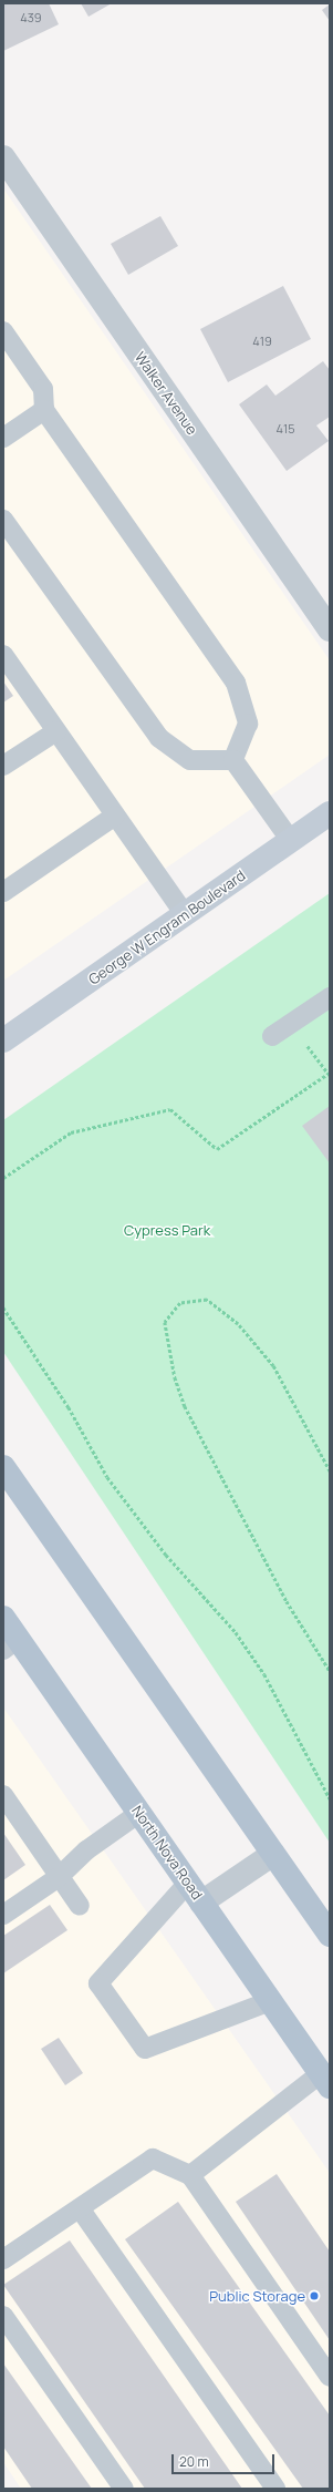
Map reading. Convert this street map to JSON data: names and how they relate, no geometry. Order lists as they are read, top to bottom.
{
  "streets": {
    "main road": ["George W Engram Boulevard", "North Nova Road"],
    "street": ["Walker Avenue"]
  },
  "parks": ["Cypress Park"],
  "places": ["Public Storage"],
  "house_numbers": ["439", "419", "415"],
  "scale_bar": "20 m"
}
